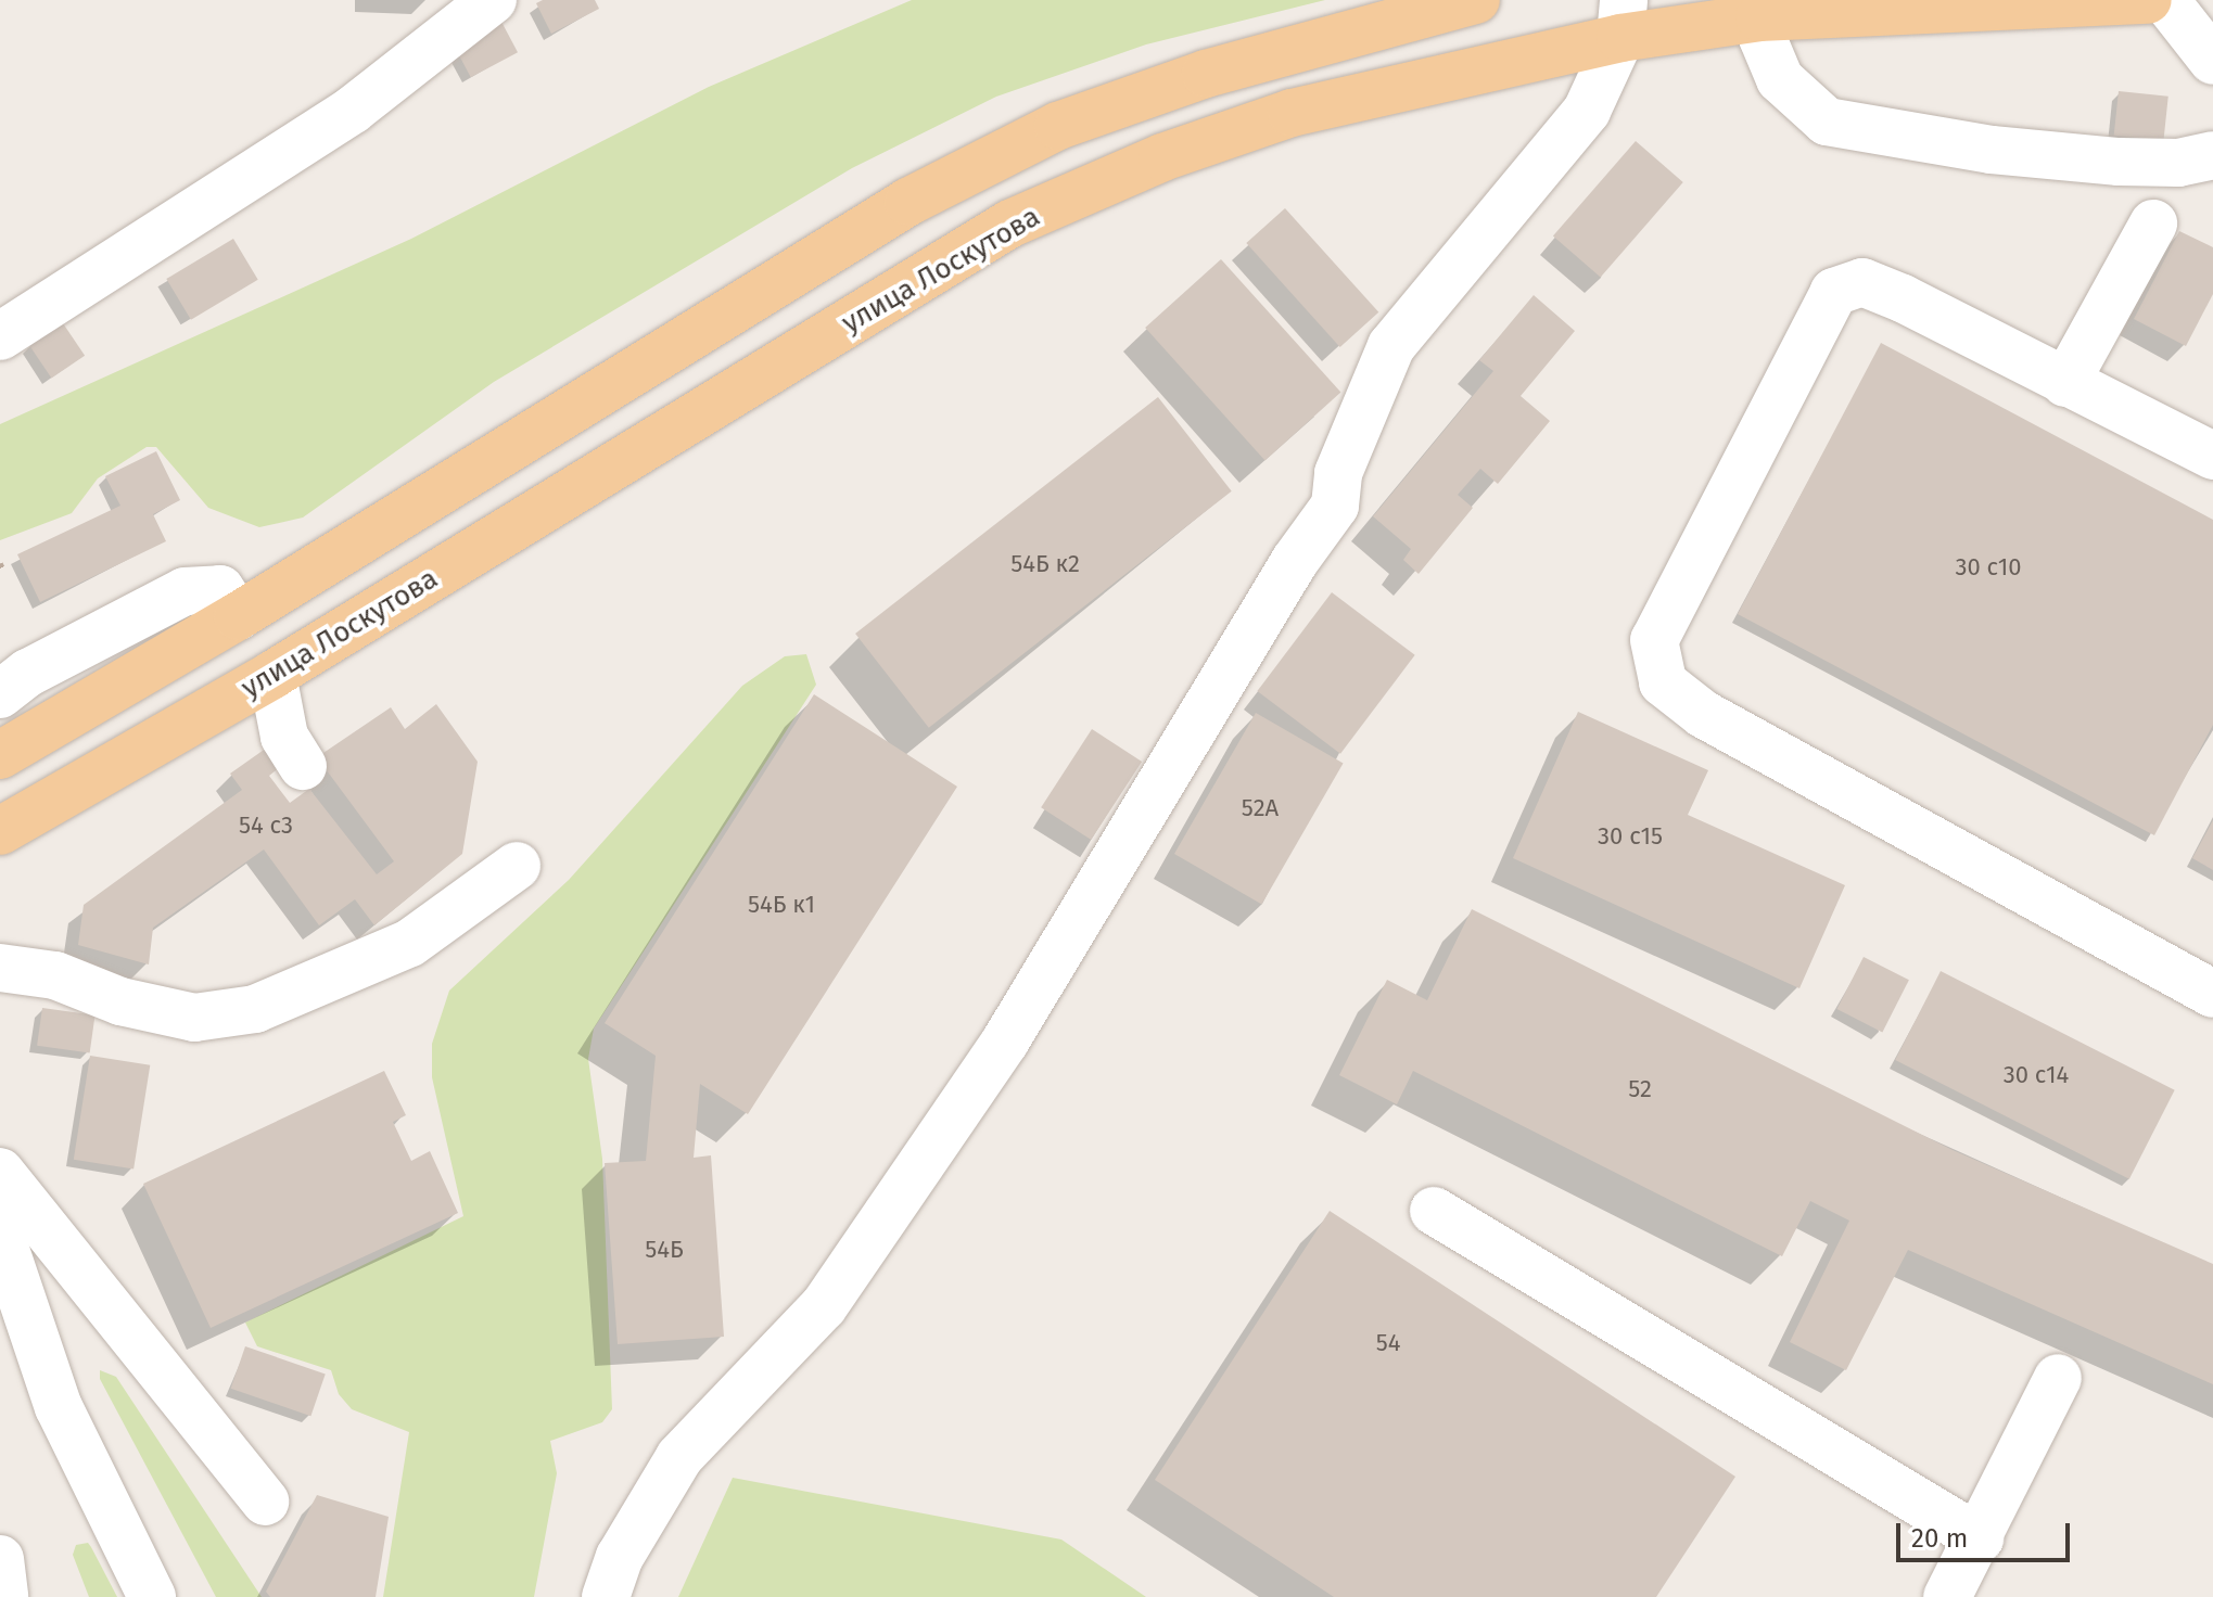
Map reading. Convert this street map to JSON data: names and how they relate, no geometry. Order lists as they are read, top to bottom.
{
  "streets": {
    "main road": ["улица Лоскутова"]
  },
  "house_numbers": [
    "54Б к2",
    "30 с10",
    "52А",
    "54 с3",
    "30 с15",
    "54Б к1",
    "30 с14",
    "52",
    "54Б",
    "54"
  ],
  "scale_bar": "20 m"
}
